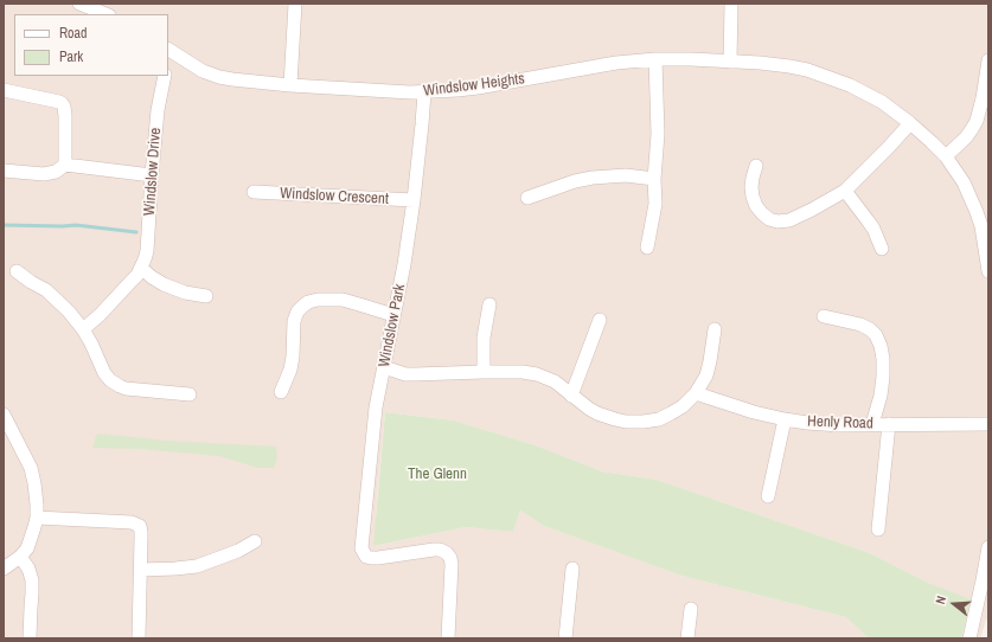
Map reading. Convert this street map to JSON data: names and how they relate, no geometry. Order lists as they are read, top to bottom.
{
  "streets": {
    "street": [
      "Windslow Heights",
      "Windslow Drive",
      "Windslow Crescent",
      "Windslow Park",
      "Henly Road"
    ]
  },
  "crossings": [
    ["Windslow Heights", "Windslow Park"],
    ["Windslow Crescent", "Windslow Park"]
  ],
  "parks": ["The Glenn"],
  "legend": ["Road", "Park"],
  "north": "left"
}
